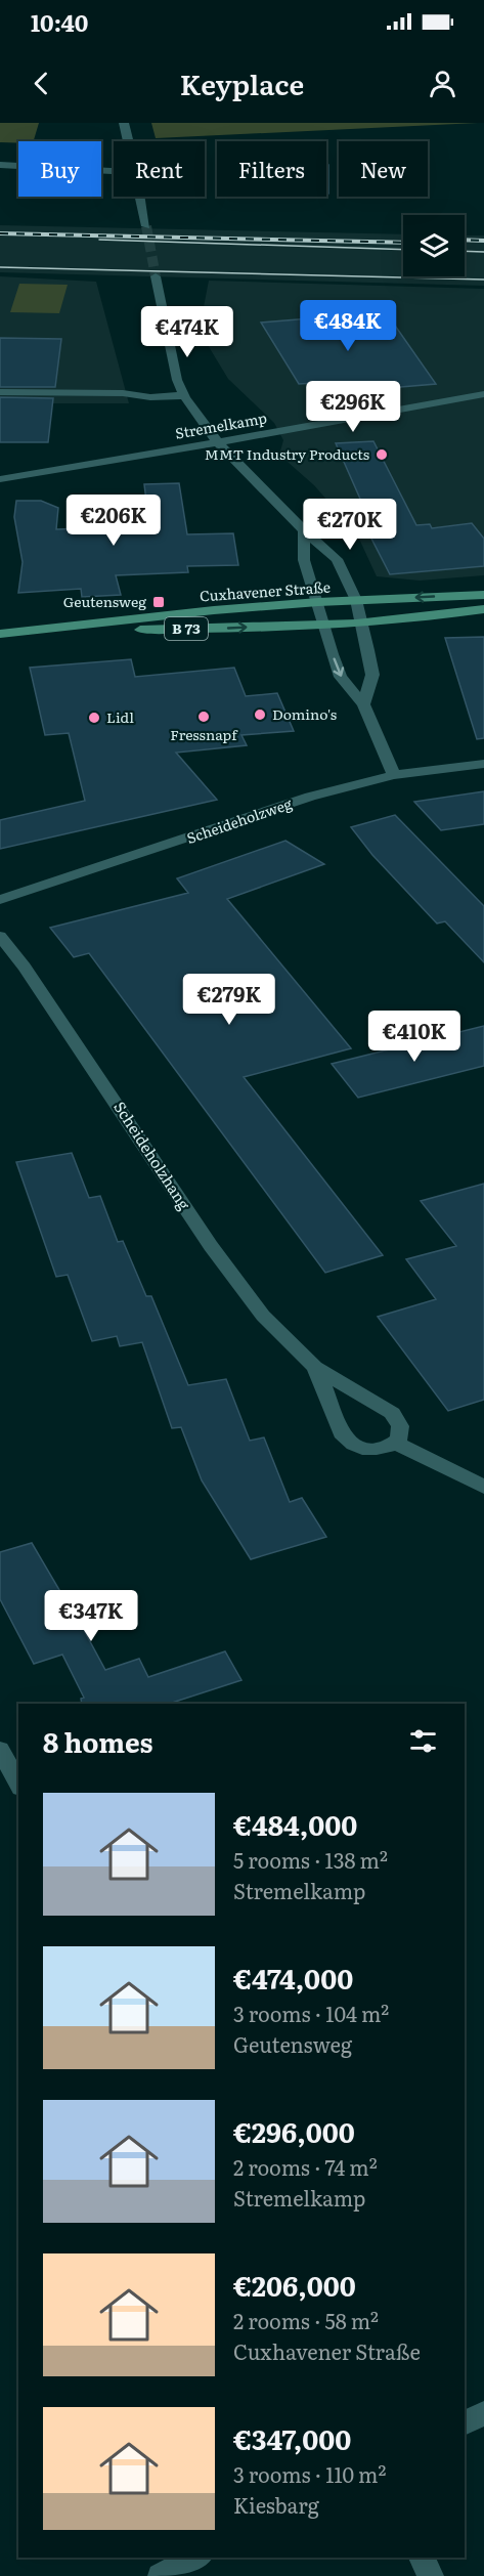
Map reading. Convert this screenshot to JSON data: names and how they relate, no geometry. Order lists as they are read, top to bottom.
{
  "streets": {
    "main road": ["Cuxhavener Straße", "B 73"],
    "street": ["Stremelkamp", "Scheideholzweg", "Scheideholzhang"]
  },
  "places": {
    "other": [
      "MMT Industry Products",
      "Domino's",
      "Fressnapf",
      "Lidl"
    ],
    "transit": ["Geutensweg"]
  },
  "page": {
    "status": "10:40",
    "header": "Keyplace",
    "chip": [
      "Buy",
      "Rent",
      "Filters",
      "New"
    ],
    "price": [
      "€484K",
      "€474K",
      "€296K",
      "€206K",
      "€270K",
      "€279K",
      "€410K",
      "€347K"
    ],
    "heading": "8 homes",
    "list": [
      {
        "name": "€484,000",
        "note": "5 rooms · 138 m² · Stremelkamp"
      },
      {
        "name": "€474,000",
        "note": "3 rooms · 104 m² · Geutensweg"
      },
      {
        "name": "€296,000",
        "note": "2 rooms · 74 m² · Stremelkamp"
      },
      {
        "name": "€206,000",
        "note": "2 rooms · 58 m² · Cuxhavener Straße"
      },
      {
        "name": "€347,000",
        "note": "3 rooms · 110 m² · Kiesbarg"
      }
    ]
  }
}
